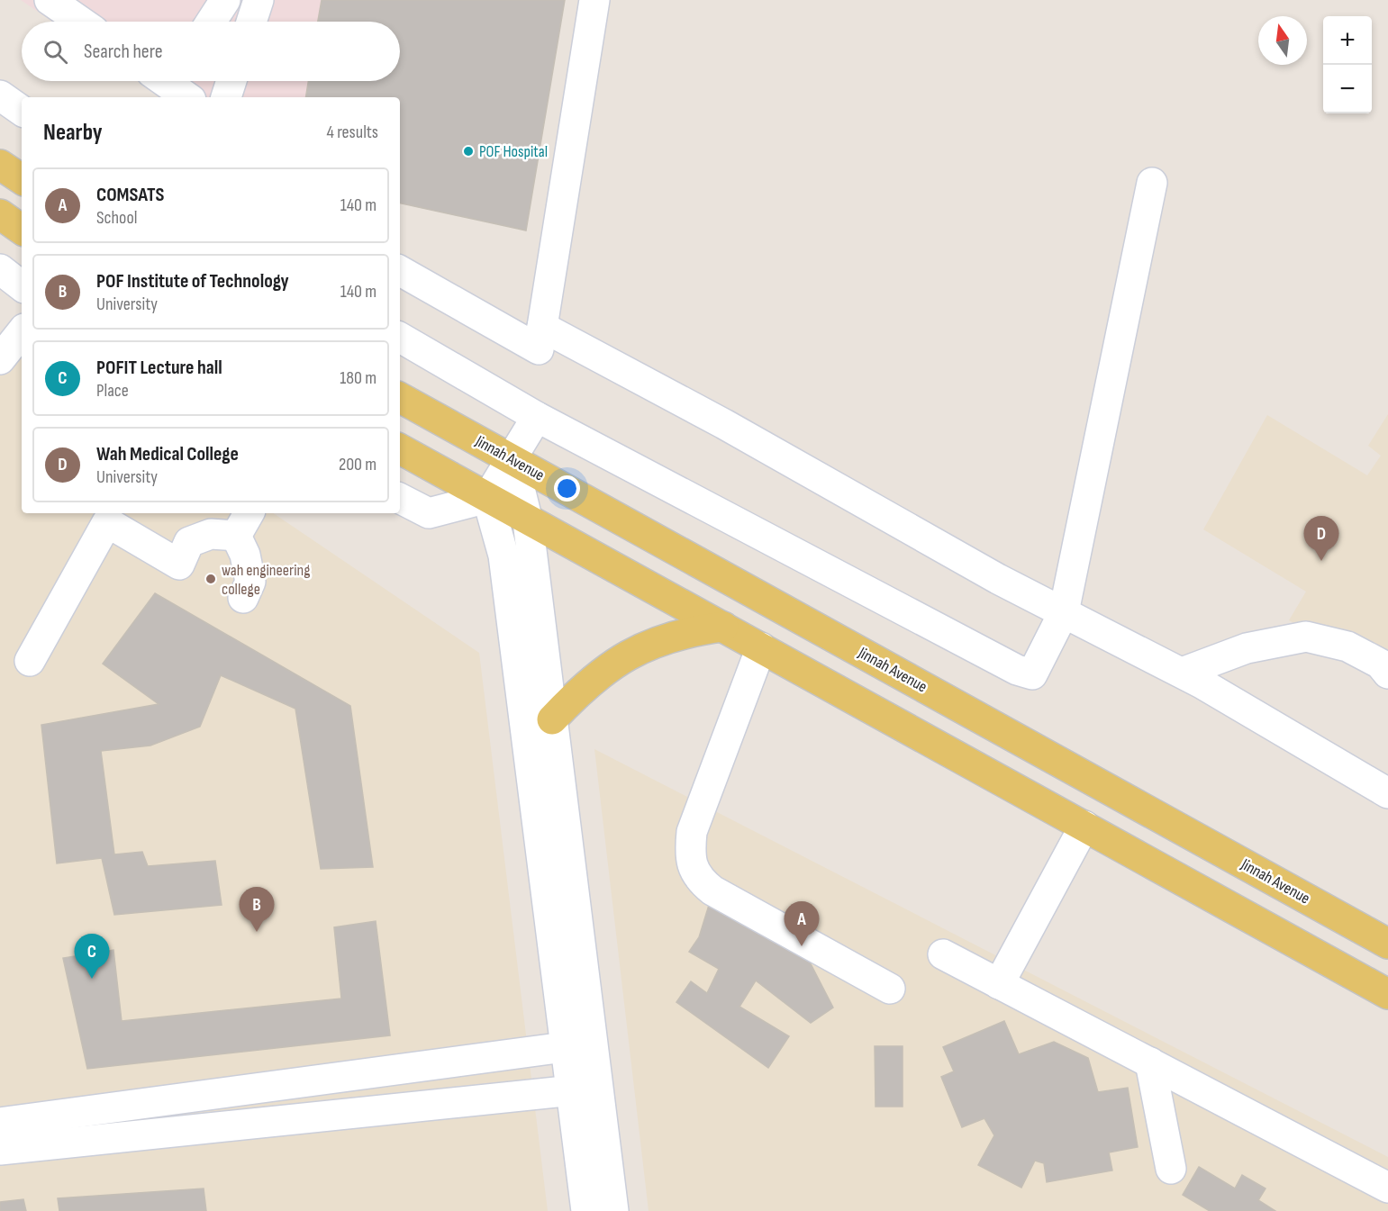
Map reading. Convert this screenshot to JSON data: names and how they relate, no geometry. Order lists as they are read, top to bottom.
{
  "streets": {
    "main road": ["Jinnah Avenue"]
  },
  "places": ["POF Hospital", "wah engineering college"],
  "north": "top",
  "page": {
    "map_buttons": ["+", "−"],
    "search": "Search here",
    "heading": ["Nearby", "4 results"],
    "list": [
      {
        "mark": "A",
        "name": "COMSATS",
        "note": "School",
        "value": "140 m"
      },
      {
        "mark": "B",
        "name": "POF Institute of Technology",
        "note": "University",
        "value": "140 m"
      },
      {
        "mark": "C",
        "name": "POFIT Lecture hall",
        "note": "Place",
        "value": "180 m"
      },
      {
        "mark": "D",
        "name": "Wah Medical College",
        "note": "University",
        "value": "200 m"
      }
    ],
    "pins": [
      "D",
      "B",
      "A",
      "C"
    ]
  }
}
